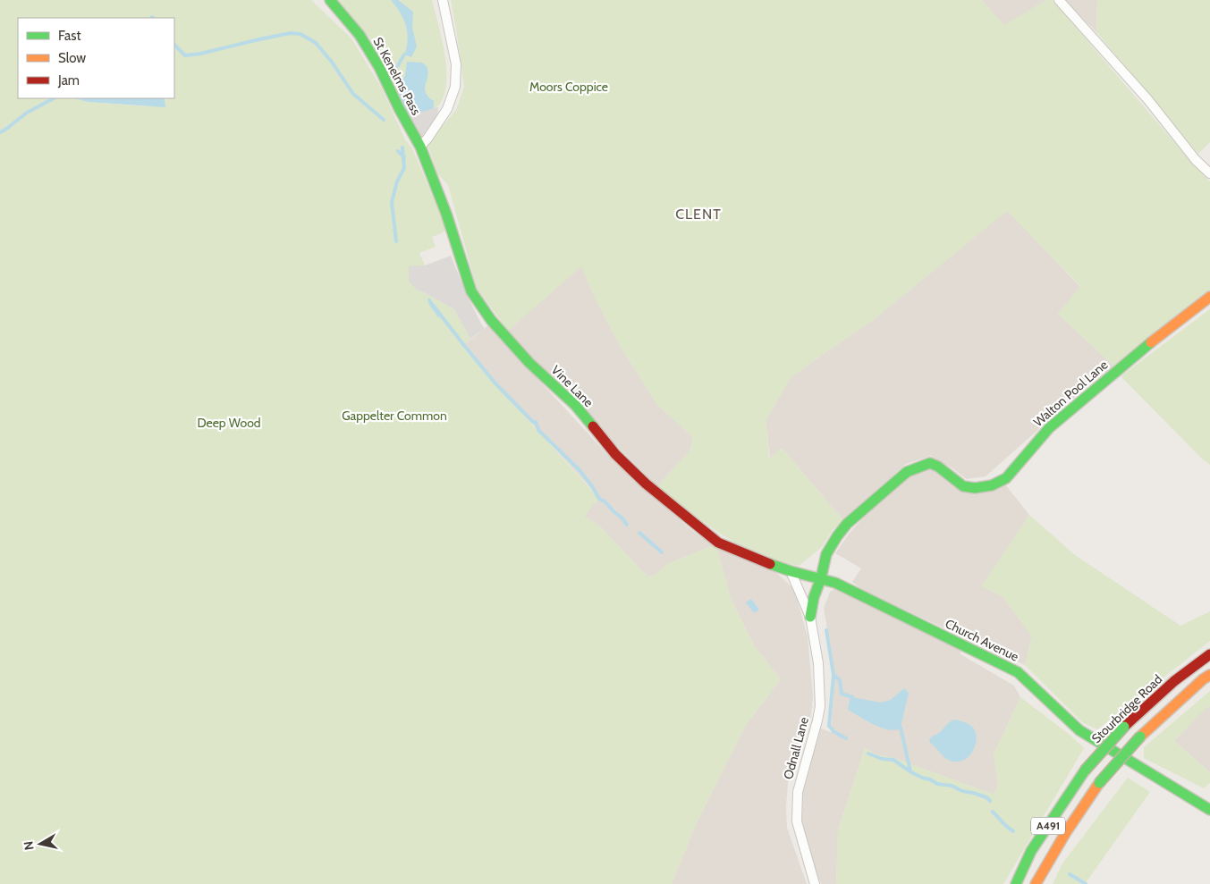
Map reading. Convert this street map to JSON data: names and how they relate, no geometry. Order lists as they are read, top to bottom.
{
  "streets": {
    "main road": [
      "St Kenelms Pass",
      "Vine Lane",
      "Walton Pool Lane",
      "Church Avenue",
      "Stourbridge Road",
      "Odnall Lane",
      "A491"
    ]
  },
  "crossings": [
    ["St Kenelms Pass", "Vine Lane"],
    ["Vine Lane", "Church Avenue"],
    ["Vine Lane", "Odnall Lane"],
    ["Walton Pool Lane", "Church Avenue"],
    ["Walton Pool Lane", "Odnall Lane"],
    ["Church Avenue", "Odnall Lane"]
  ],
  "districts": ["CLENT"],
  "parks": ["Moors Coppice", "Gappelter Common", "Deep Wood"],
  "legend": ["Fast", "Slow", "Jam"],
  "north": "left"
}
